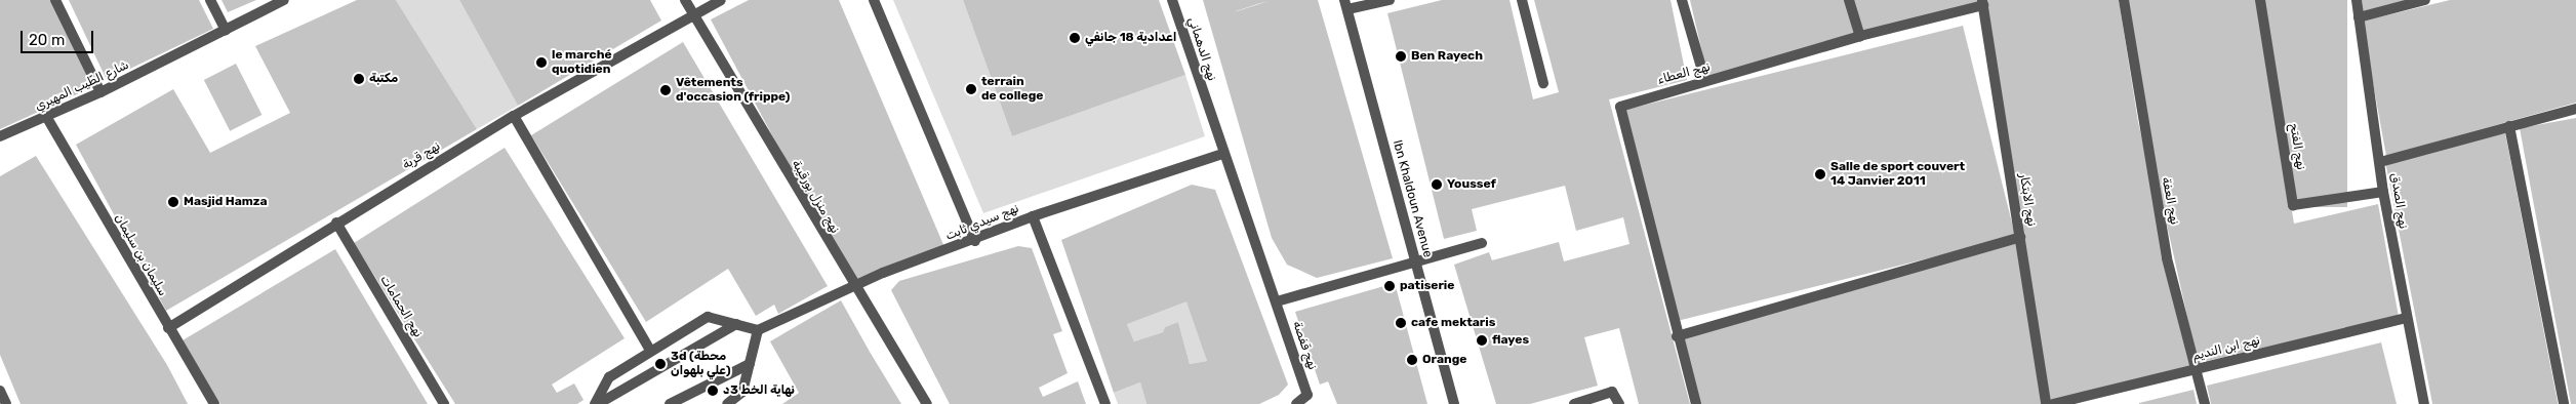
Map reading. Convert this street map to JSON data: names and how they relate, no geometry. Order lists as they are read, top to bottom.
{
  "streets": {
    "street": [
      "نهج الدهماني",
      "نهج العطاء",
      "شارع الطّيب المهيري",
      "نهج الفتح",
      "نهج قربة",
      "نهج منزل بورقيبة",
      "Ibn Khaldoun Avenue",
      "نهج الابتكار",
      "نهج العفة",
      "نهج الصدق",
      "نهج سيدي ثابت",
      "سليمان بن سليمان",
      "نهج الحمامات",
      "نهج قفصة",
      "نهج ابن النديم"
    ]
  },
  "crossings": [
    ["نهج الدهماني", "نهج سيدي ثابت"],
    ["نهج الدهماني", "نهج قفصة"],
    ["نهج العطاء", "نهج الابتكار"],
    ["شارع الطّيب المهيري", "سليمان بن سليمان"],
    ["نهج الفتح", "نهج الصدق"],
    ["نهج قربة", "نهج منزل بورقيبة"],
    ["نهج قربة", "سليمان بن سليمان"],
    ["نهج قربة", "نهج الحمامات"],
    ["نهج منزل بورقيبة", "نهج سيدي ثابت"],
    ["نهج العفة", "نهج ابن النديم"],
    ["نهج الصدق", "نهج ابن النديم"],
    ["نهج سيدي ثابت", "نهج قفصة"]
  ],
  "places": [
    "اعدادية 18 جانفي",
    "Ben Rayech",
    "le marché quotidien",
    "مكتبة",
    "terrain de college",
    "Vêtements d'occasion (frippe)",
    "Salle de sport couvert 14 Janvier 2011",
    "Youssef",
    "Masjid Hamza",
    "patiserie",
    "cafe mektaris",
    "flayes",
    "Orange",
    "3d (محطة علي بلهوان)",
    "نهاية الخط 3د"
  ],
  "scale_bar": "20 m"
}
